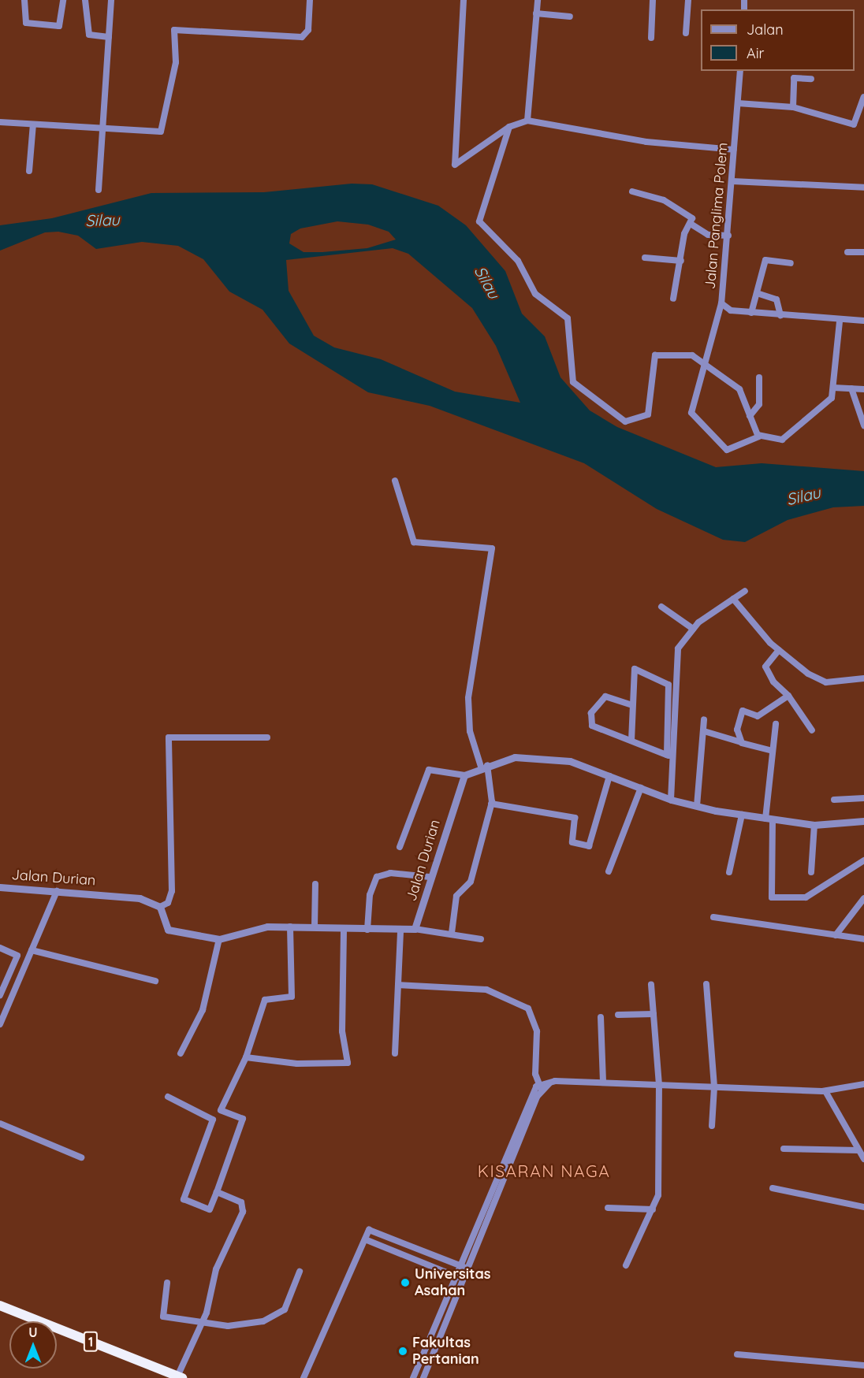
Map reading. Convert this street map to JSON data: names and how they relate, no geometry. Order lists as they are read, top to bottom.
{
  "streets": {
    "highway": ["1"],
    "street": ["Jalan Panglima Polem", "Jalan Durian"]
  },
  "districts": ["KISARAN NAGA"],
  "water": ["Silau"],
  "places": ["Universitas Asahan", "Fakultas Pertanian"],
  "legend": ["Jalan", "Air"],
  "north": "top"
}
